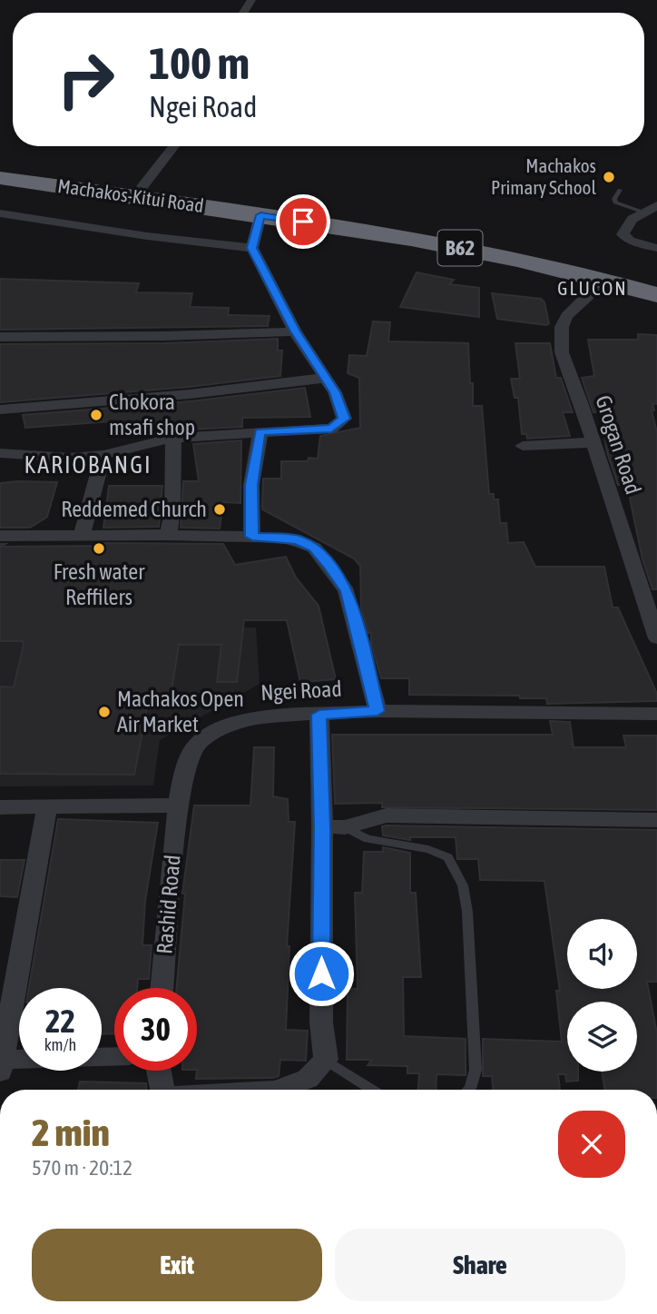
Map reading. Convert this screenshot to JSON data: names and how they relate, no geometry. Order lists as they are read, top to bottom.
{
  "streets": {
    "highway": ["Machakos-Kitui Road", "B62"],
    "street": ["Grogan Road", "Ngei Road", "Rashid Road"]
  },
  "crossings": [
    ["Machakos-Kitui Road", "B62"],
    ["B62", "Grogan Road"],
    ["Ngei Road", "Rashid Road"]
  ],
  "districts": ["GLUCON", "KARIOBANGI"],
  "places": [
    "Machakos Primary School",
    "Chokora msafi shop",
    "Reddemed Church",
    "Fresh water Reffilers",
    "Machakos Open Air Market"
  ],
  "page": {
    "turn": ["100 m", "Ngei Road"],
    "speed": "22 km/h",
    "limit": "30",
    "heading": ["2 min", "570 m · 20:12"],
    "buttons": ["Exit", "Share"]
  }
}
